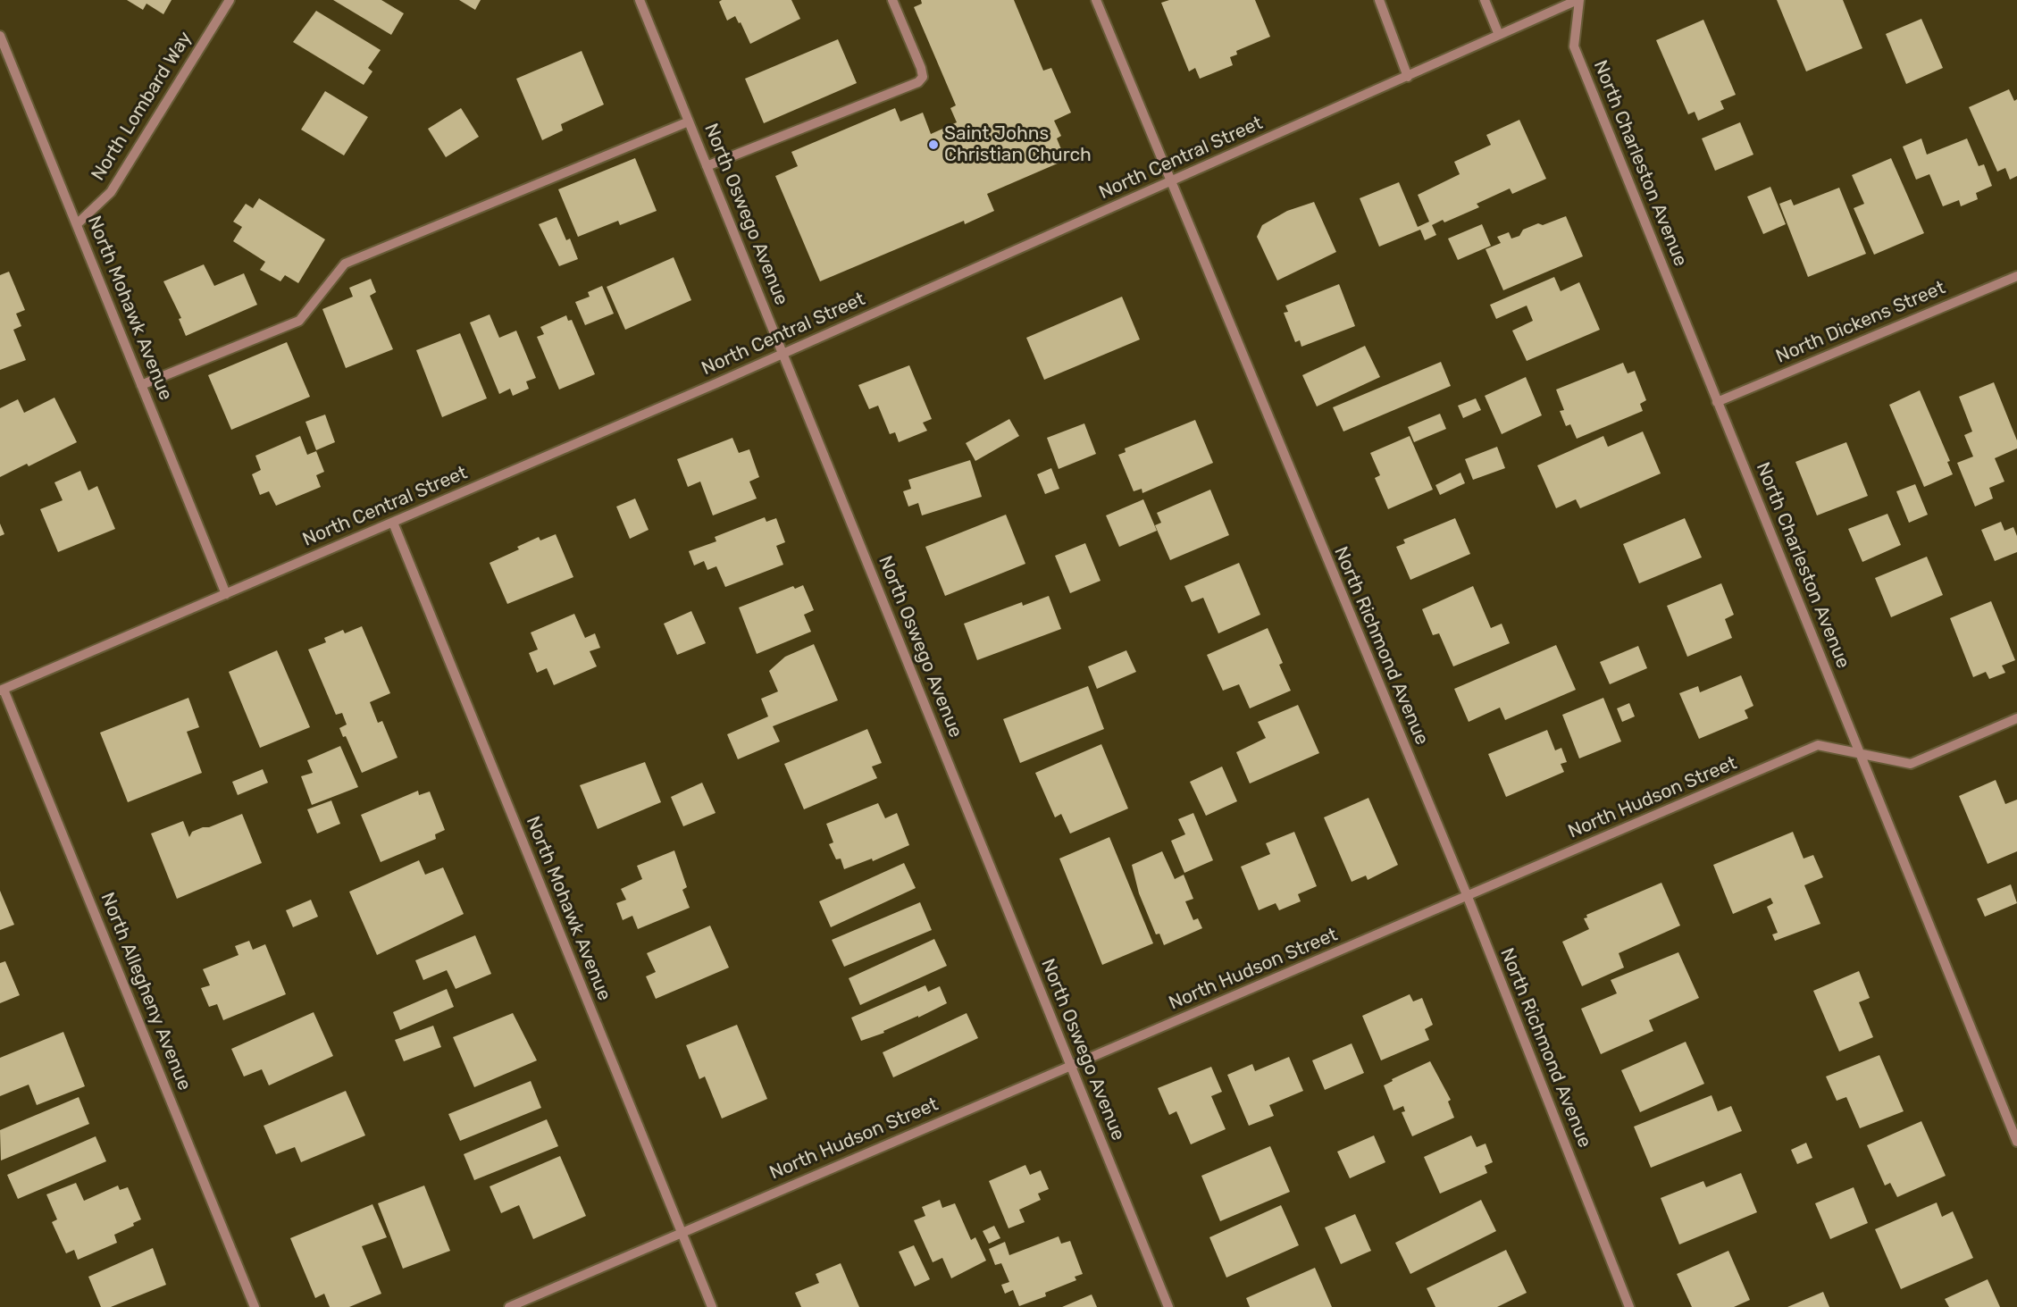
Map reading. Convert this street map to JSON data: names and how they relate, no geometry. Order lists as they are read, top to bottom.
{
  "streets": {
    "street": [
      "North Lombard Way",
      "North Central Street",
      "North Charleston Avenue",
      "North Oswego Avenue",
      "North Mohawk Avenue",
      "North Dickens Street",
      "North Richmond Avenue",
      "North Hudson Street",
      "North Allegheny Avenue"
    ]
  },
  "crossings": [
    ["North Lombard Way", "North Mohawk Avenue"],
    ["North Central Street", "North Charleston Avenue"],
    ["North Central Street", "North Oswego Avenue"],
    ["North Central Street", "North Mohawk Avenue"],
    ["North Central Street", "North Richmond Avenue"],
    ["North Central Street", "North Allegheny Avenue"],
    ["North Charleston Avenue", "North Dickens Street"],
    ["North Charleston Avenue", "North Hudson Street"],
    ["North Oswego Avenue", "North Hudson Street"],
    ["North Mohawk Avenue", "North Hudson Street"],
    ["North Richmond Avenue", "North Hudson Street"]
  ],
  "places": ["Saint Johns Christian Church"]
}
